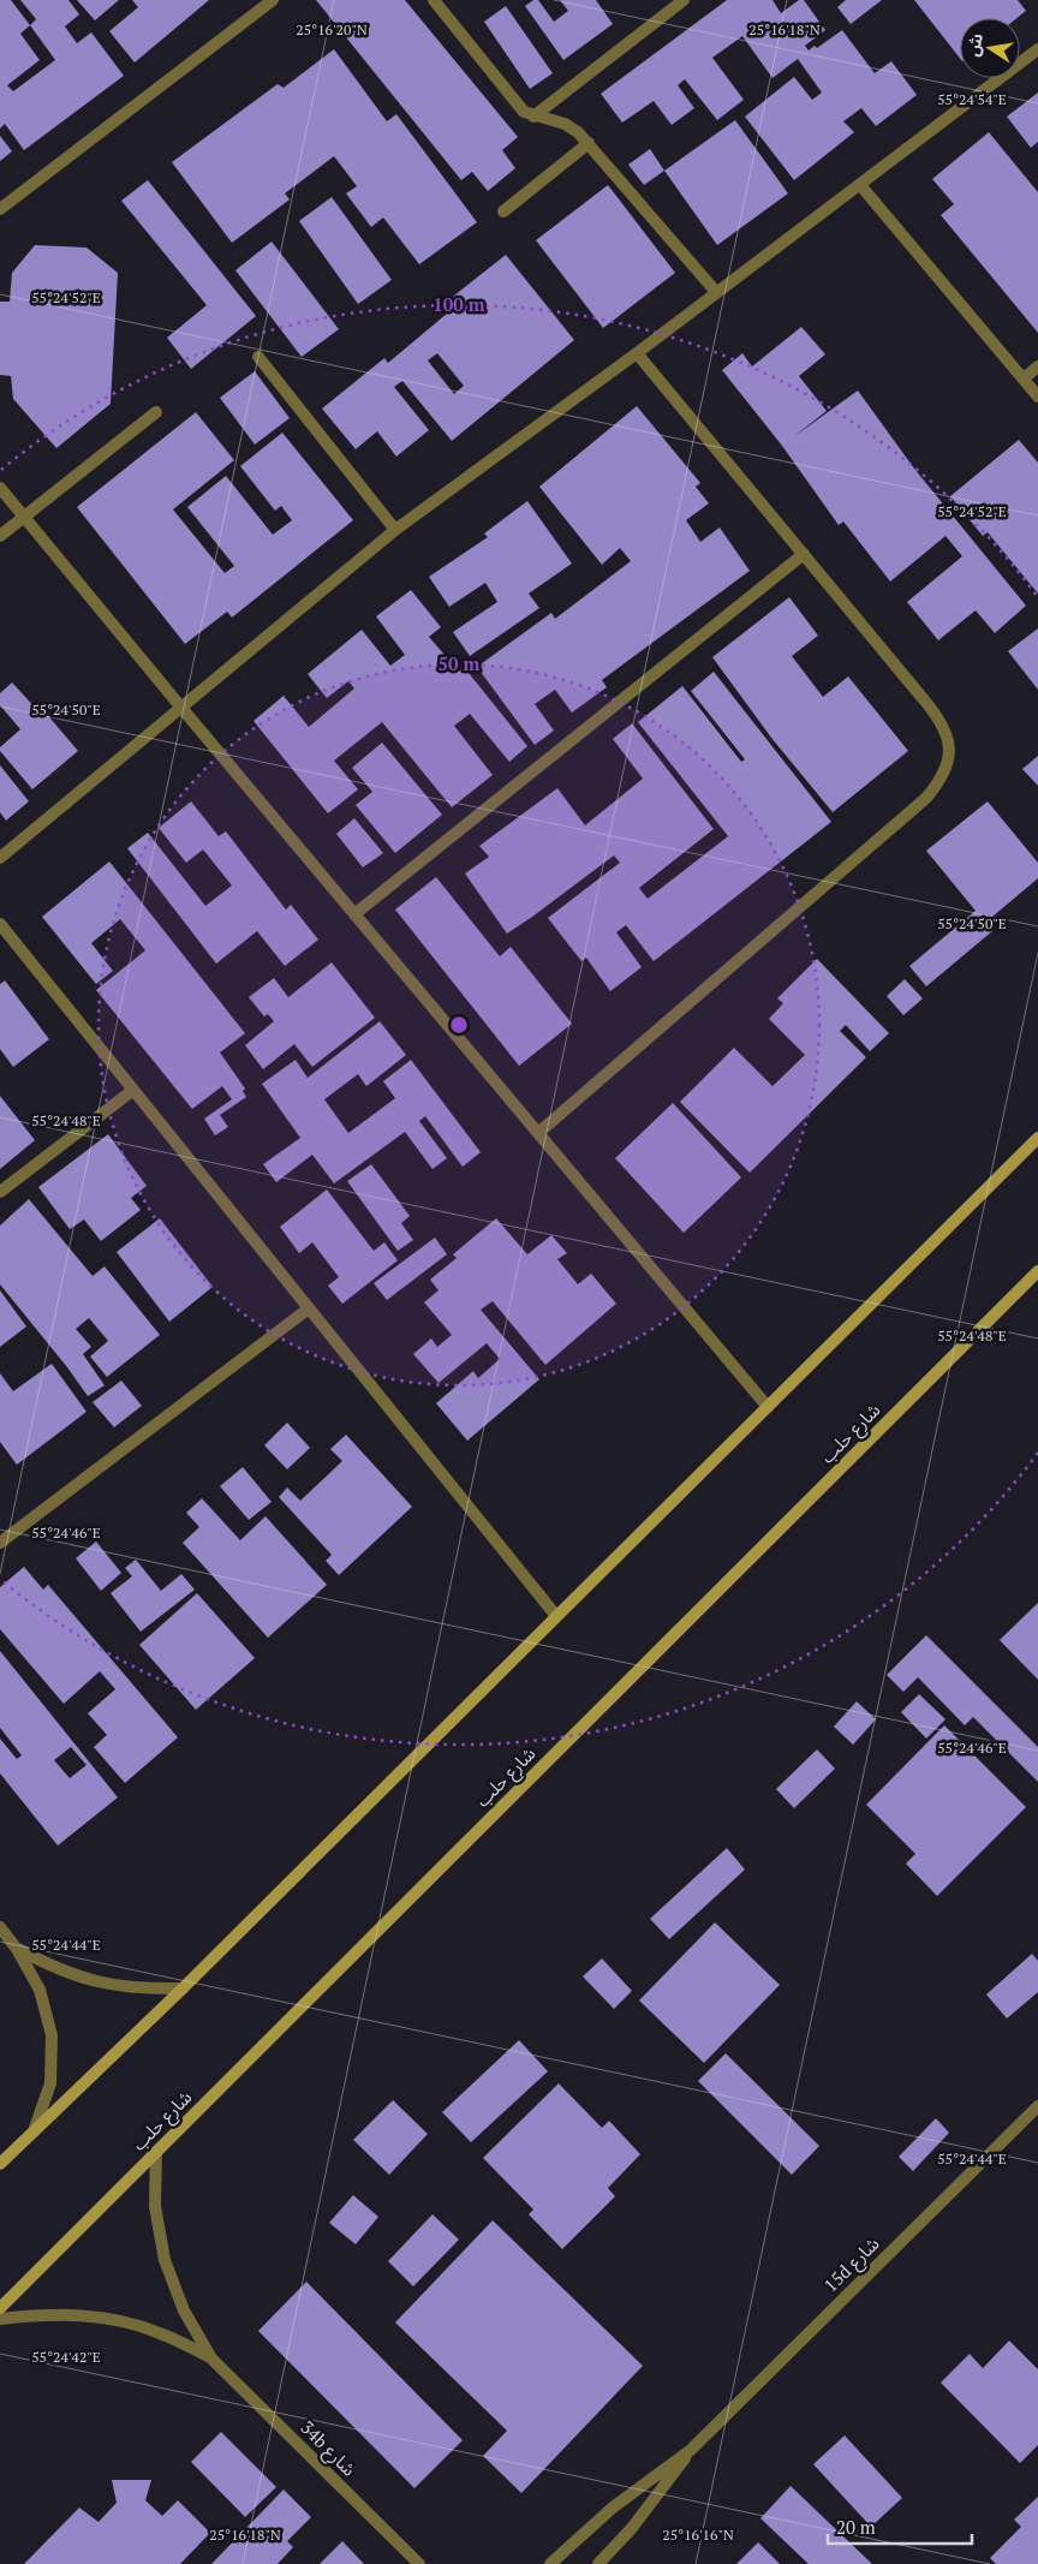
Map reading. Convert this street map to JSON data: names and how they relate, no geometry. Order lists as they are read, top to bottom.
{
  "streets": {
    "street": ["شارع حلب", "15d شارع", "34b شارع"]
  },
  "crossings": [
    ["شارع حلب", "34b شارع"]
  ],
  "scale_bar": "20 m",
  "north": "left",
  "coordinates": [
    "25°16'20\"N",
    "25°16'18\"N",
    "55°24'54\"E",
    "55°24'52\"E",
    "55°24'50\"E",
    "55°24'48\"E",
    "55°24'46\"E",
    "55°24'44\"E",
    "55°24'42\"E",
    "25°16'16\"N"
  ],
  "rings": ["100 m", "50 m"]
}
